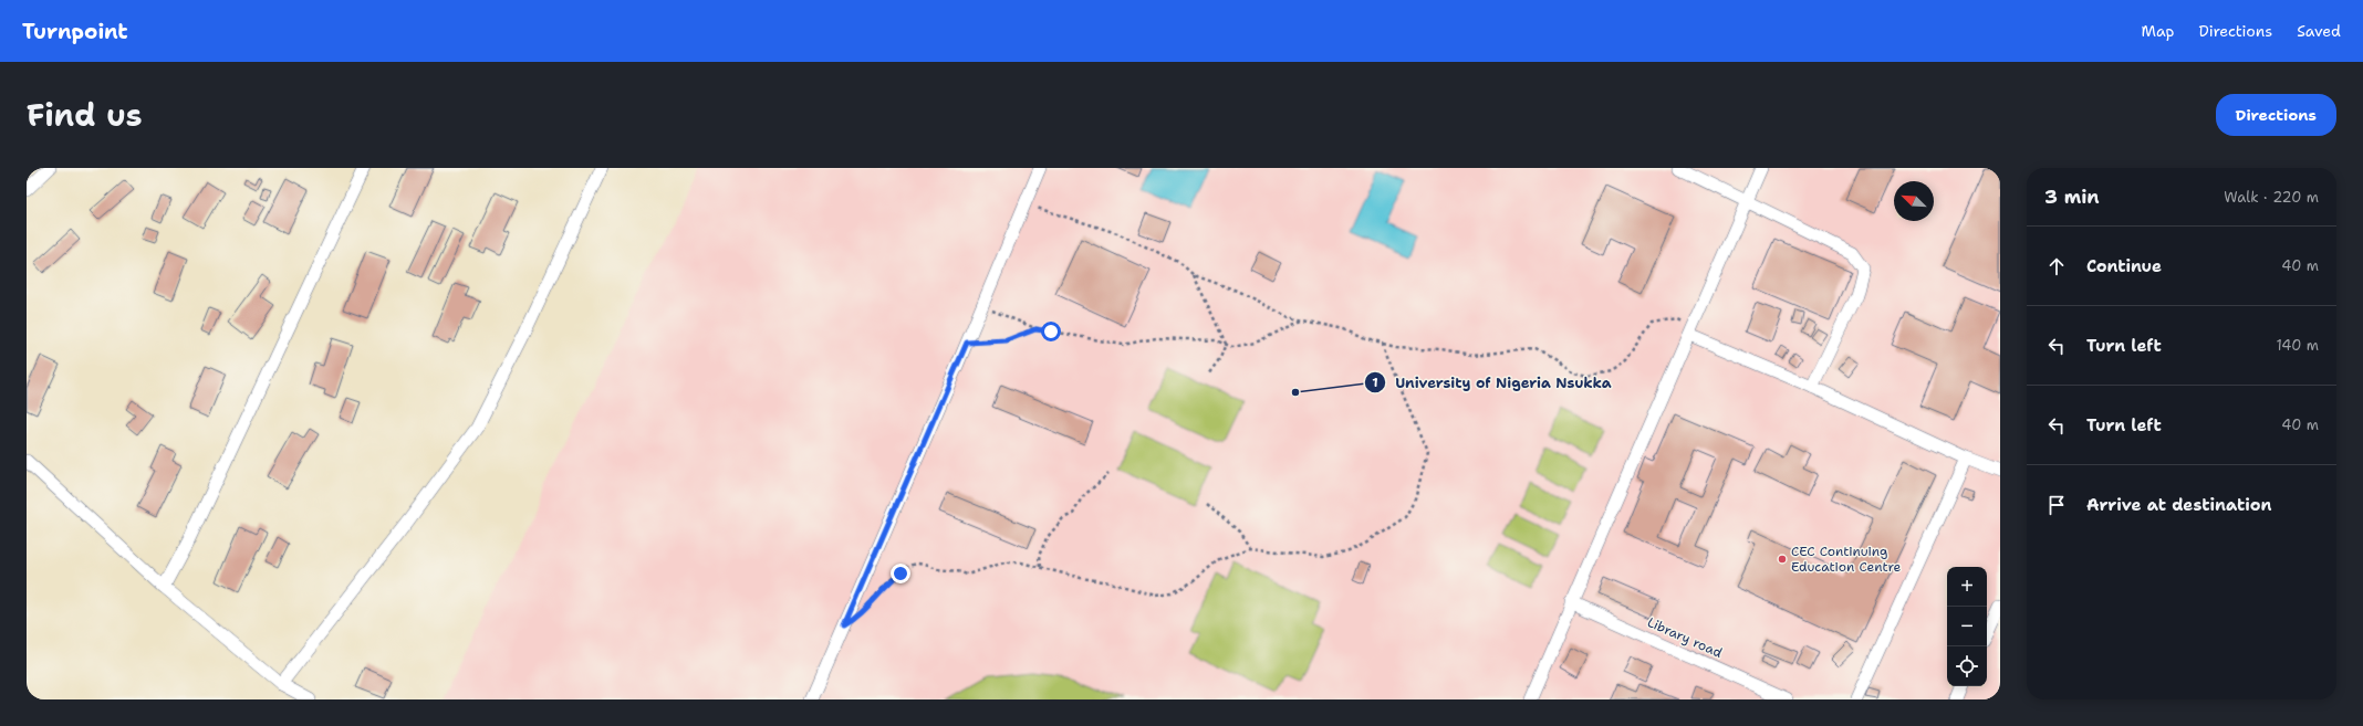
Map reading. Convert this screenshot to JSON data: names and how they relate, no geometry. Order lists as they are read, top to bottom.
{
  "streets": {
    "street": ["Library road"]
  },
  "places": ["University of Nigeria Nsukka", "CEC Continuing Education Centre"],
  "north": "top left",
  "page": {
    "header": "Turnpoint",
    "nav": ["Map", "Directions", "Saved"],
    "title": "Find us",
    "buttons": "Directions",
    "heading": ["3 min", "Walk · 220 m"],
    "list": [
      ["Continue", "40 m"],
      ["Turn left", "140 m"],
      ["Turn left", "40 m"],
      "Arrive at destination"
    ],
    "map_buttons": ["+", "−"]
  }
}
